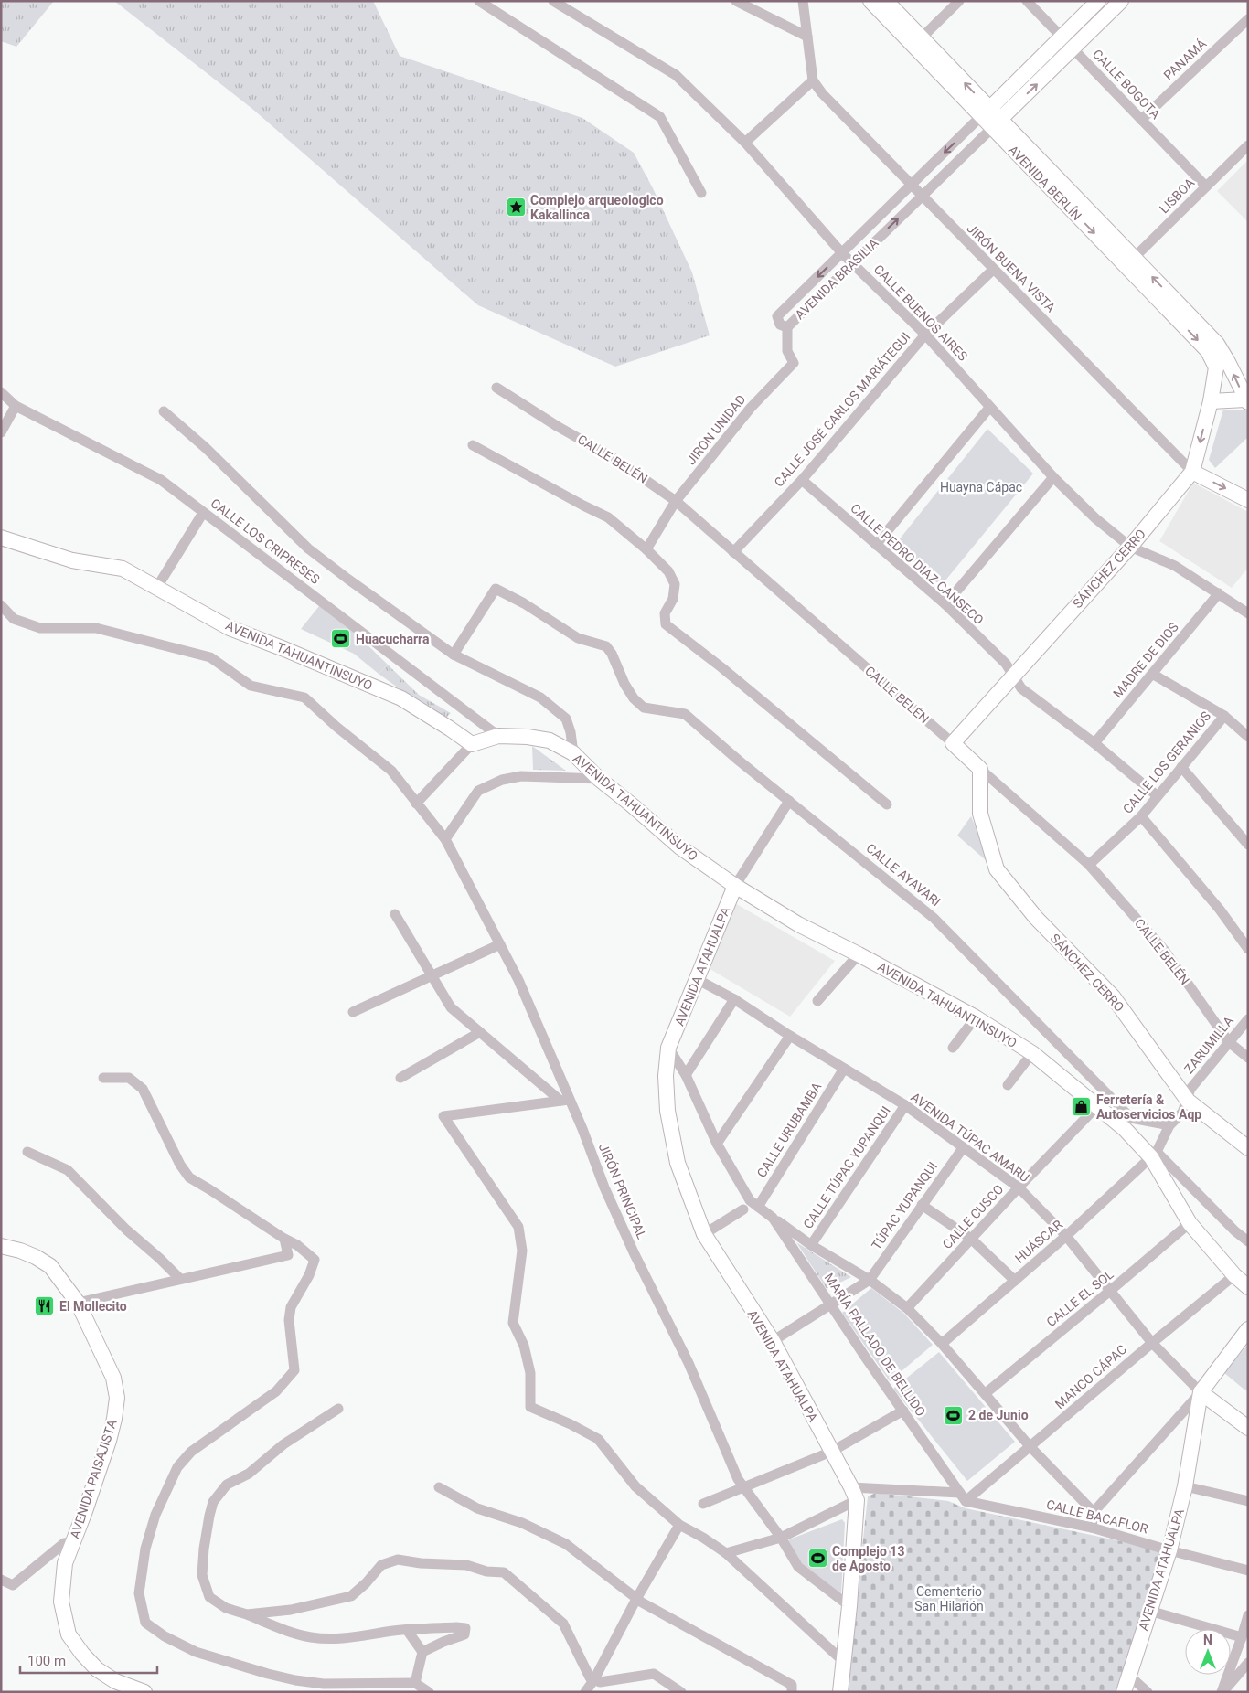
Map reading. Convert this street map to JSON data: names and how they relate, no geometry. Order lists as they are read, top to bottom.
{
  "streets": {
    "street": [
      "PANAMÁ",
      "CALLE BOGOTA",
      "AVENIDA BERLÍN",
      "LISBOA",
      "JIRÓN BUENA VISTA",
      "AVENIDA BRASILIA",
      "CALLE BUENOS AIRES",
      "CALLE JOSÉ CARLOS MARIÁTEGUI",
      "JIRÓN UNIDAD",
      "CALLE BELÉN",
      "CALLE LOS CRIPRESES",
      "CALLE PEDRO DIAZ CANSECO",
      "SÁNCHEZ CERRO",
      "AVENIDA TAHUANTINSUYO",
      "MADRE DE DIOS",
      "CALLE LOS GERANIOS",
      "CALLE AYAVARI",
      "AVENIDA ATAHUALPA",
      "ZARUMILLA",
      "CALLE URUBAMBA",
      "AVENIDA TÚPAC AMARU",
      "CALLE TÚPAC YUPANQUI",
      "JIRÓN PRINCIPAL",
      "TÚPAC YUPANQUI",
      "CALLE CUSCO",
      "HUÁSCAR",
      "CALLE EL SOL",
      "MARÍA PALLADO DE BELLIDO",
      "MANCO CÁPAC",
      "AVENIDA PAISAJISTA",
      "CALLE BACAFLOR"
    ]
  },
  "crossings": [
    ["PANAMÁ", "CALLE BOGOTA"],
    ["CALLE BOGOTA", "LISBOA"],
    ["CALLE BOGOTA", "AVENIDA BRASILIA"],
    ["AVENIDA BERLÍN", "LISBOA"],
    ["AVENIDA BERLÍN", "AVENIDA BRASILIA"],
    ["AVENIDA BERLÍN", "SÁNCHEZ CERRO"],
    ["JIRÓN BUENA VISTA", "AVENIDA BRASILIA"],
    ["JIRÓN BUENA VISTA", "CALLE JOSÉ CARLOS MARIÁTEGUI"],
    ["JIRÓN BUENA VISTA", "SÁNCHEZ CERRO"],
    ["AVENIDA BRASILIA", "CALLE BUENOS AIRES"],
    ["AVENIDA BRASILIA", "JIRÓN UNIDAD"],
    ["CALLE BUENOS AIRES", "CALLE JOSÉ CARLOS MARIÁTEGUI"],
    ["CALLE BUENOS AIRES", "SÁNCHEZ CERRO"],
    ["CALLE BUENOS AIRES", "MADRE DE DIOS"],
    ["CALLE JOSÉ CARLOS MARIÁTEGUI", "CALLE BELÉN"],
    ["CALLE JOSÉ CARLOS MARIÁTEGUI", "CALLE PEDRO DIAZ CANSECO"],
    ["JIRÓN UNIDAD", "CALLE BELÉN"],
    ["CALLE BELÉN", "SÁNCHEZ CERRO"],
    ["CALLE BELÉN", "CALLE LOS GERANIOS"],
    ["CALLE BELÉN", "ZARUMILLA"],
    ["CALLE LOS CRIPRESES", "AVENIDA TAHUANTINSUYO"],
    ["CALLE PEDRO DIAZ CANSECO", "SÁNCHEZ CERRO"],
    ["CALLE PEDRO DIAZ CANSECO", "MADRE DE DIOS"],
    ["CALLE PEDRO DIAZ CANSECO", "CALLE LOS GERANIOS"],
    ["SÁNCHEZ CERRO", "ZARUMILLA"],
    ["AVENIDA TAHUANTINSUYO", "CALLE AYAVARI"],
    ["AVENIDA TAHUANTINSUYO", "AVENIDA ATAHUALPA"],
    ["AVENIDA TAHUANTINSUYO", "ZARUMILLA"],
    ["AVENIDA TAHUANTINSUYO", "CALLE CUSCO"],
    ["AVENIDA TAHUANTINSUYO", "HUÁSCAR"],
    ["AVENIDA TAHUANTINSUYO", "CALLE EL SOL"],
    ["AVENIDA TAHUANTINSUYO", "MANCO CÁPAC"],
    ["AVENIDA ATAHUALPA", "AVENIDA TÚPAC AMARU"],
    ["AVENIDA ATAHUALPA", "CALLE BACAFLOR"],
    ["ZARUMILLA", "HUÁSCAR"],
    ["CALLE URUBAMBA", "AVENIDA TÚPAC AMARU"],
    ["CALLE URUBAMBA", "MARÍA PALLADO DE BELLIDO"],
    ["AVENIDA TÚPAC AMARU", "CALLE TÚPAC YUPANQUI"],
    ["AVENIDA TÚPAC AMARU", "TÚPAC YUPANQUI"],
    ["AVENIDA TÚPAC AMARU", "CALLE CUSCO"],
    ["AVENIDA TÚPAC AMARU", "HUÁSCAR"],
    ["AVENIDA TÚPAC AMARU", "CALLE EL SOL"],
    ["AVENIDA TÚPAC AMARU", "MANCO CÁPAC"],
    ["MARÍA PALLADO DE BELLIDO", "MANCO CÁPAC"],
    ["MARÍA PALLADO DE BELLIDO", "CALLE BACAFLOR"],
    ["MANCO CÁPAC", "CALLE BACAFLOR"]
  ],
  "parks": ["Huayna Cápac", "Cementerio San Hilarión"],
  "places": {
    "place": ["Complejo arqueologico Kakallinca"],
    "sports": ["Huacucharra", "2 de Junio", "Complejo 13 de Agosto"],
    "shop": ["Ferretería & Autoservicios Aqp"],
    "restaurant": ["El Mollecito"]
  },
  "scale_bar": "100 m",
  "north": "top"
}
